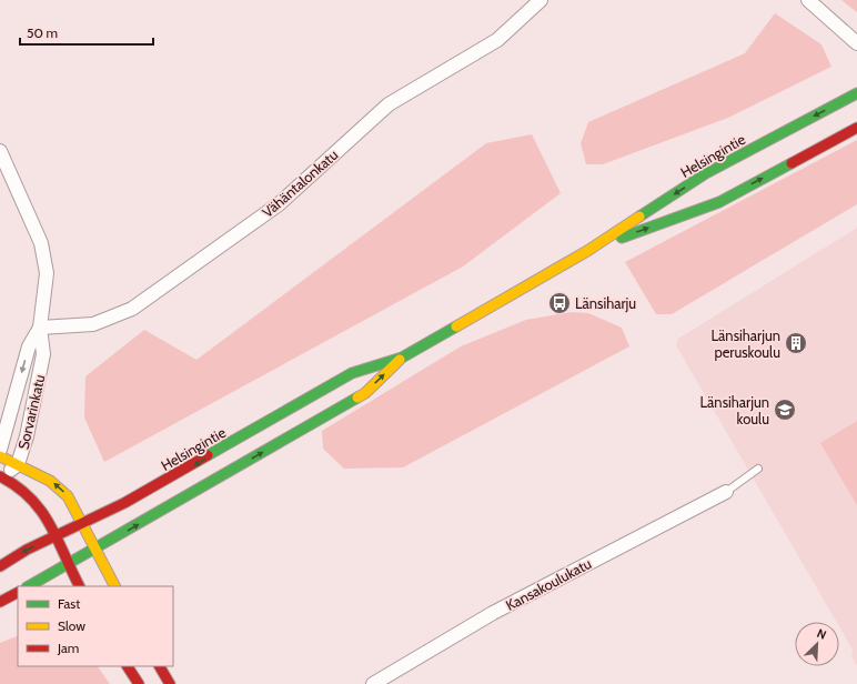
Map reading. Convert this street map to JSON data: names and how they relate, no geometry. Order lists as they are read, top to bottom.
{
  "streets": {
    "main road": ["Helsingintie"],
    "street": ["Vähäntalonkatu", "Sorvarinkatu", "Kansakoulukatu"]
  },
  "crossings": [
    ["Vähäntalonkatu", "Sorvarinkatu"]
  ],
  "places": {
    "bus stop": ["Länsiharju"],
    "building": ["Länsiharjun peruskoulu"],
    "school or university": ["Länsiharjun koulu"]
  },
  "legend": ["Fast", "Slow", "Jam"],
  "scale_bar": "50 m",
  "north": "top right"
}
